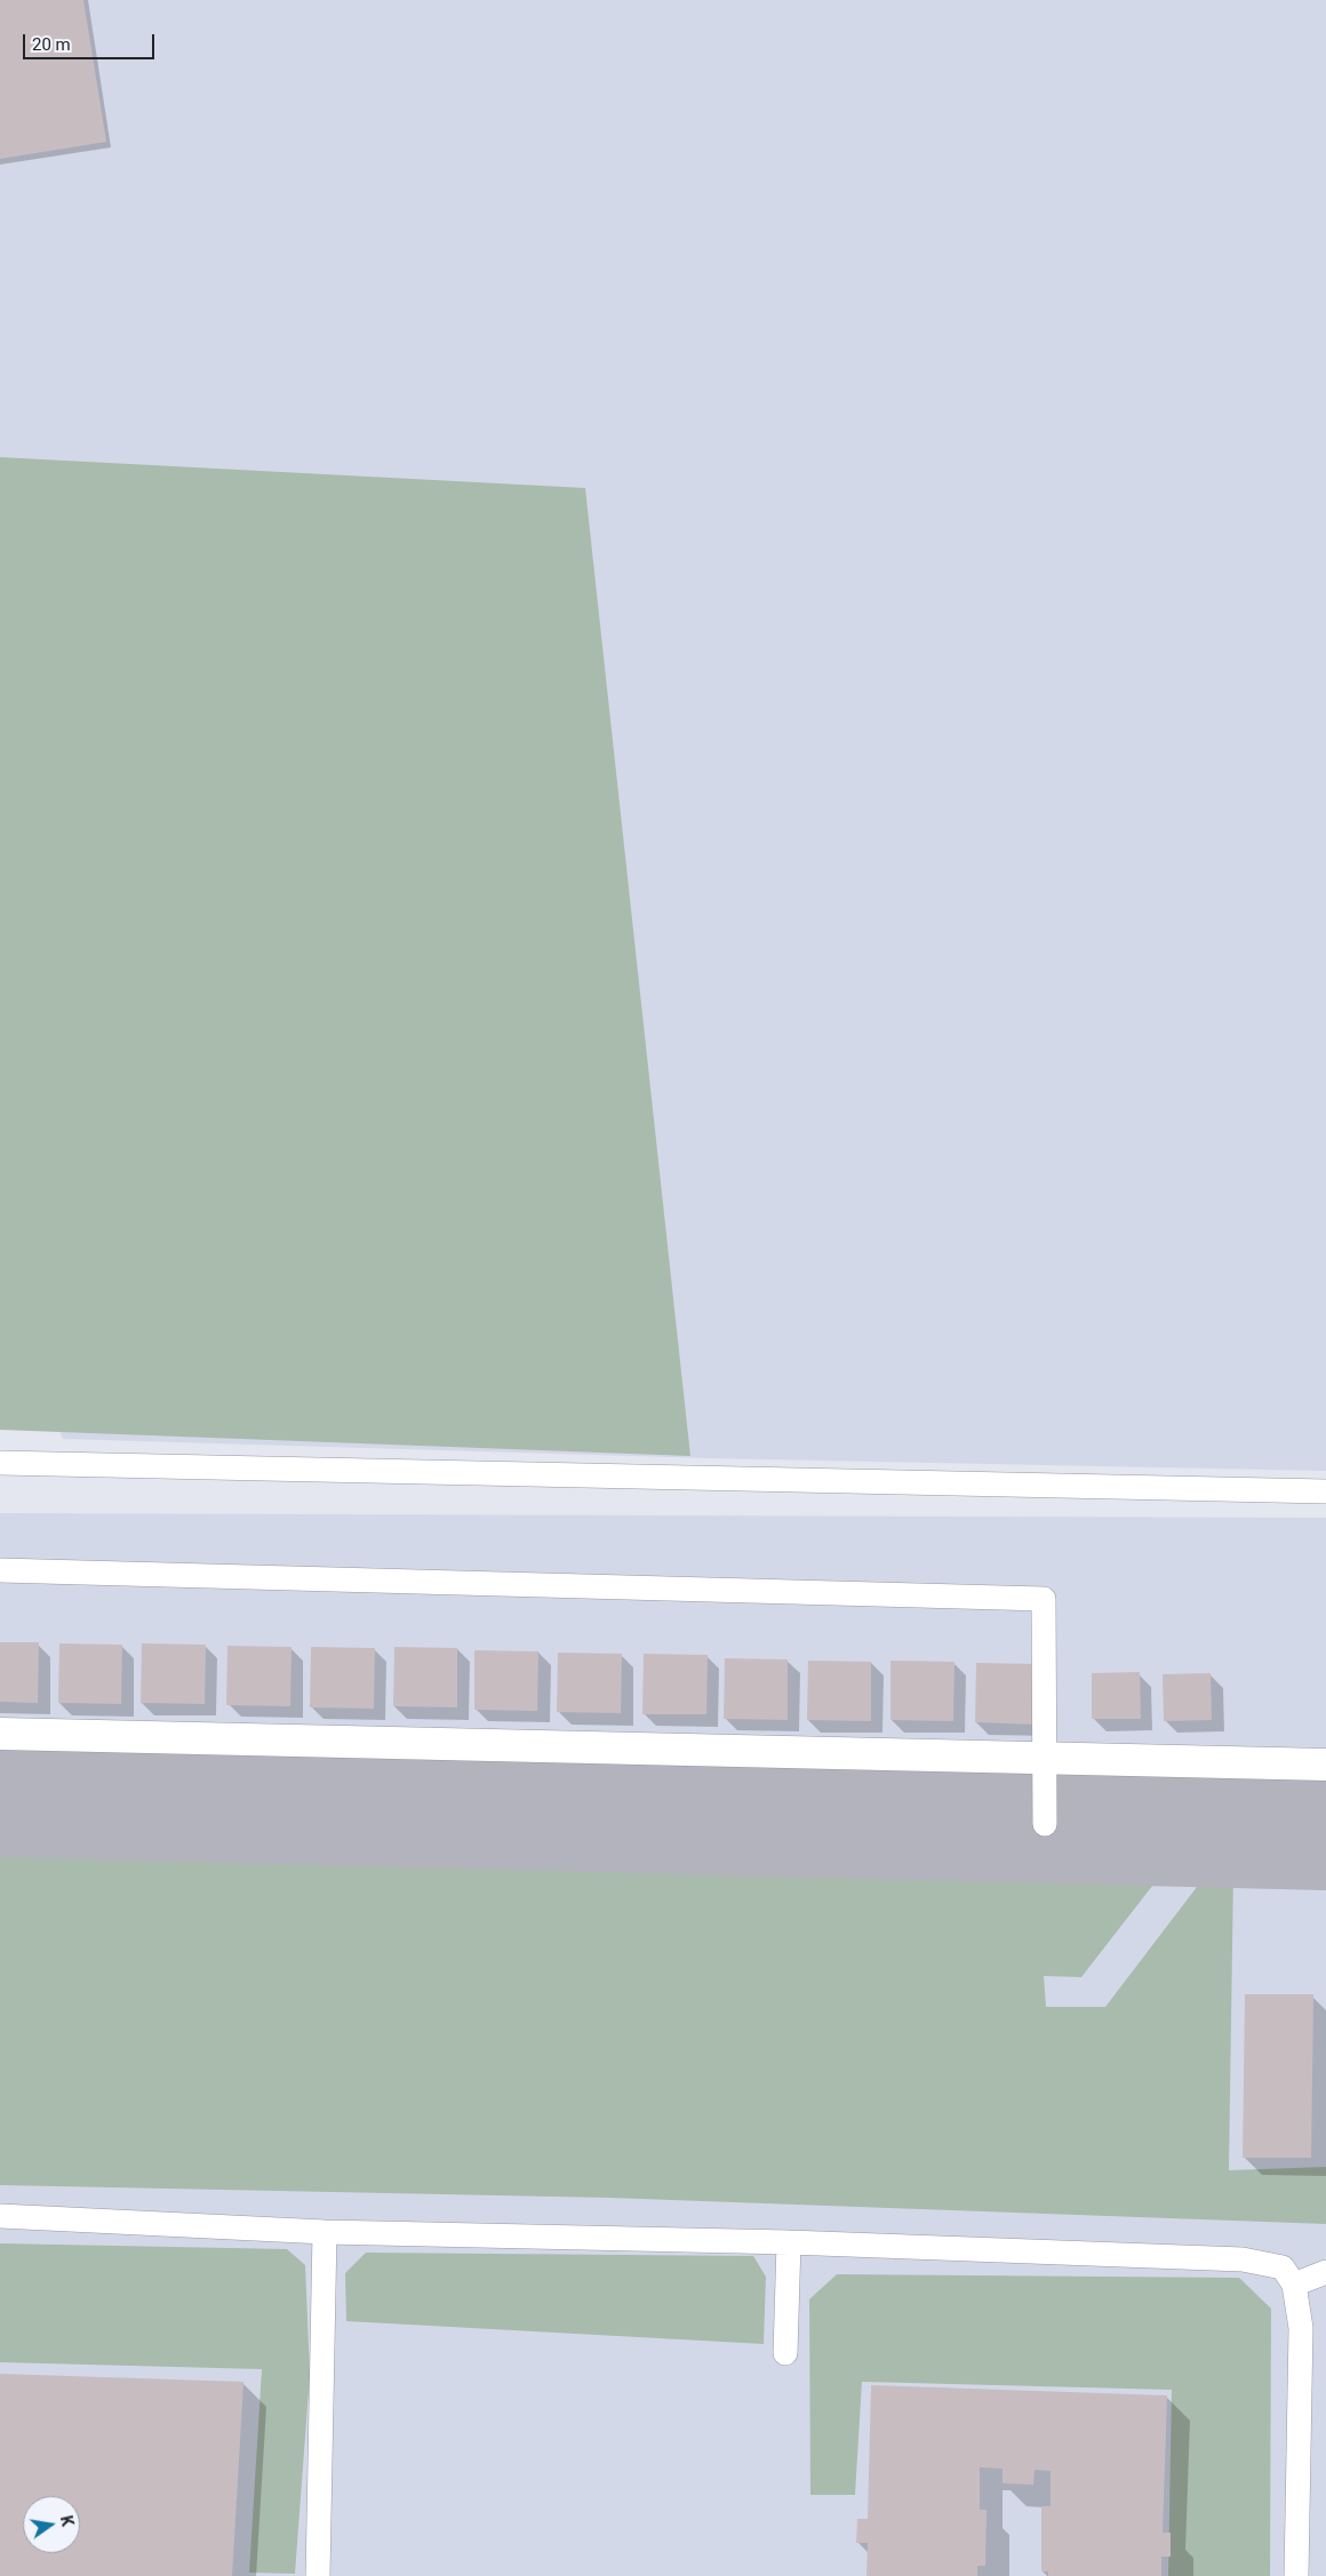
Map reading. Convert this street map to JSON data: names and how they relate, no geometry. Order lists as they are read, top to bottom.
{
  "scale_bar": "20 m",
  "north": "right"
}
